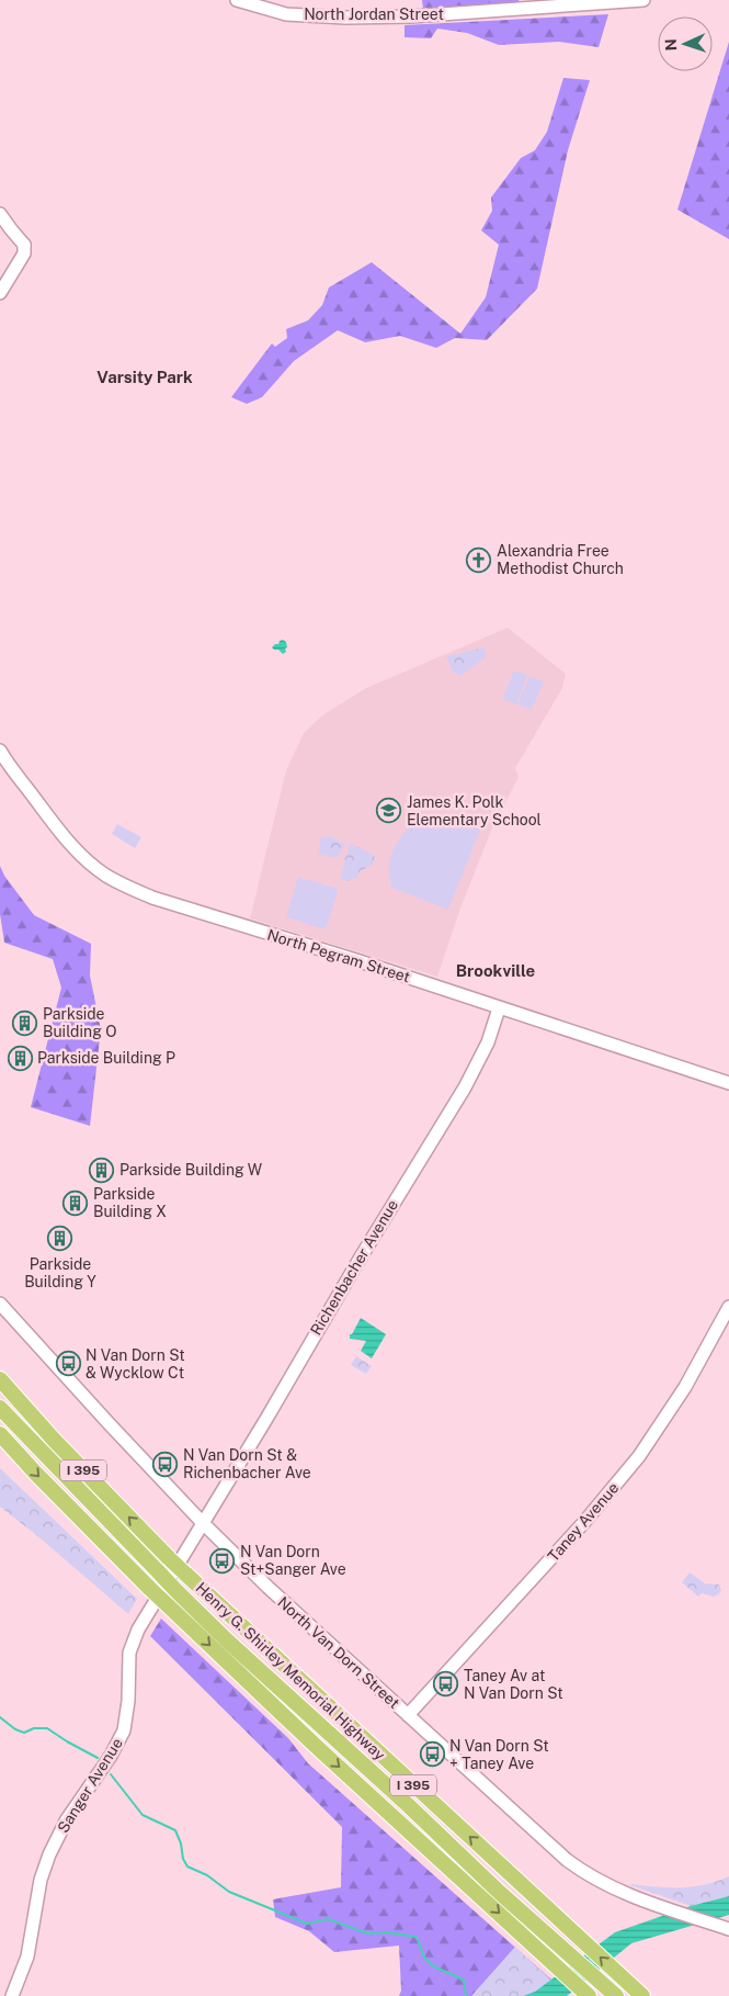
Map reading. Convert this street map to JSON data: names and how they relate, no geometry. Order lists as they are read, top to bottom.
{
  "streets": {
    "highway": ["I 395", "Henry G. Shirley Memorial Highway"],
    "street": [
      "North Jordan Street",
      "North Pegram Street",
      "Richenbacher Avenue",
      "Taney Avenue",
      "North Van Dorn Street",
      "Sanger Avenue"
    ]
  },
  "crossings": [
    ["North Pegram Street", "Richenbacher Avenue"],
    ["Richenbacher Avenue", "North Van Dorn Street"],
    ["Richenbacher Avenue", "Sanger Avenue"],
    ["Taney Avenue", "North Van Dorn Street"],
    ["North Van Dorn Street", "Sanger Avenue"]
  ],
  "districts": ["Varsity Park", "Brookville"],
  "places": {
    "church": ["Alexandria Free Methodist Church"],
    "school or university": ["James K. Polk Elementary School"],
    "building": [
      "Parkside Building O",
      "Parkside Building P",
      "Parkside Building W",
      "Parkside Building X",
      "Parkside Building Y"
    ],
    "bus stop": [
      "N Van Dorn St & Wycklow Ct",
      "N Van Dorn St & Richenbacher Ave",
      "N Van Dorn St+Sanger Ave",
      "Taney Av at N Van Dorn St",
      "N Van Dorn St + Taney Ave"
    ]
  },
  "north": "left"
}
